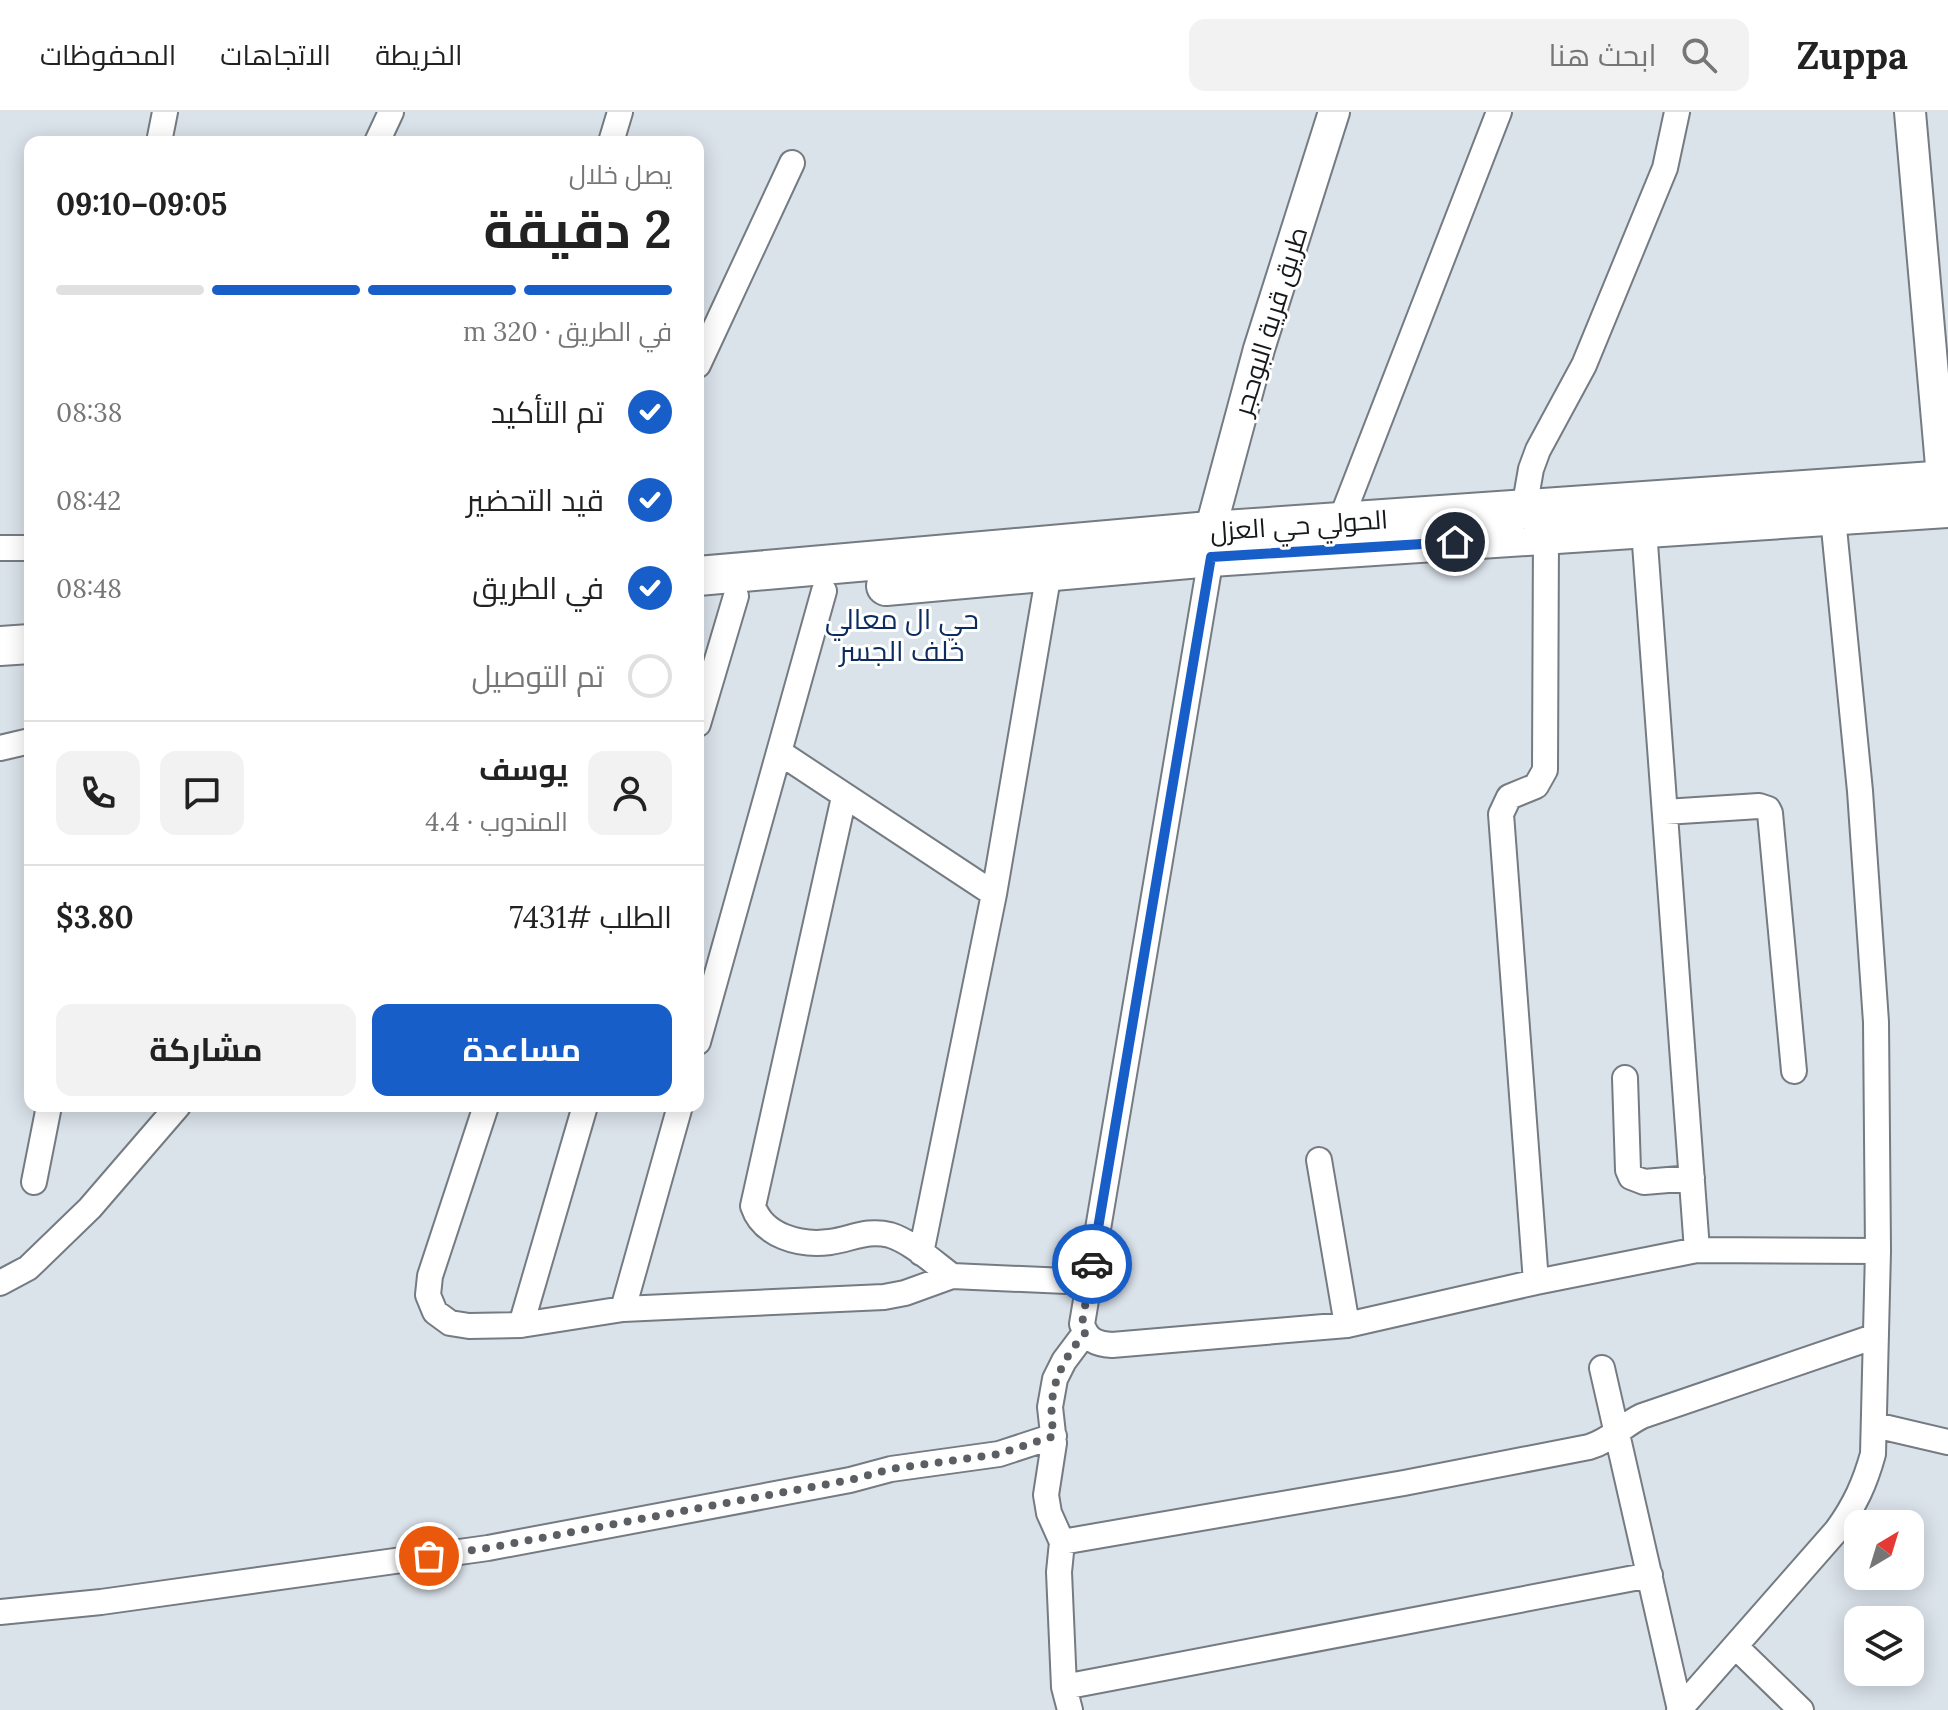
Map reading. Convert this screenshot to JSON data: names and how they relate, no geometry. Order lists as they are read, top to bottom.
{
  "streets": {
    "highway": ["الحولي حي العزل"],
    "street": ["طريق قرية البوحجر"]
  },
  "crossings": [
    ["طريق قرية البوحجر", "الحولي حي العزل"]
  ],
  "districts": ["حي ال معالي خلف الجسر"],
  "north": "top right",
  "page": {
    "header": "Zuppa",
    "search": "ابحث هنا",
    "nav": ["الخريطة", "الاتجاهات", "المحفوظات"],
    "heading": ["2 دقيقة", "يصل خلال", "09:05–09:10"],
    "panel": [
      "يوسف",
      "المندوب · 4.4",
      "الطلب #7431",
      "$3.80"
    ],
    "bar": "في الطريق · 320 m",
    "list": [
      ["تم التأكيد", "08:38"],
      ["قيد التحضير", "08:42"],
      ["في الطريق", "08:48"],
      "تم التوصيل"
    ],
    "buttons": ["مساعدة", "مشاركة"]
  }
}
